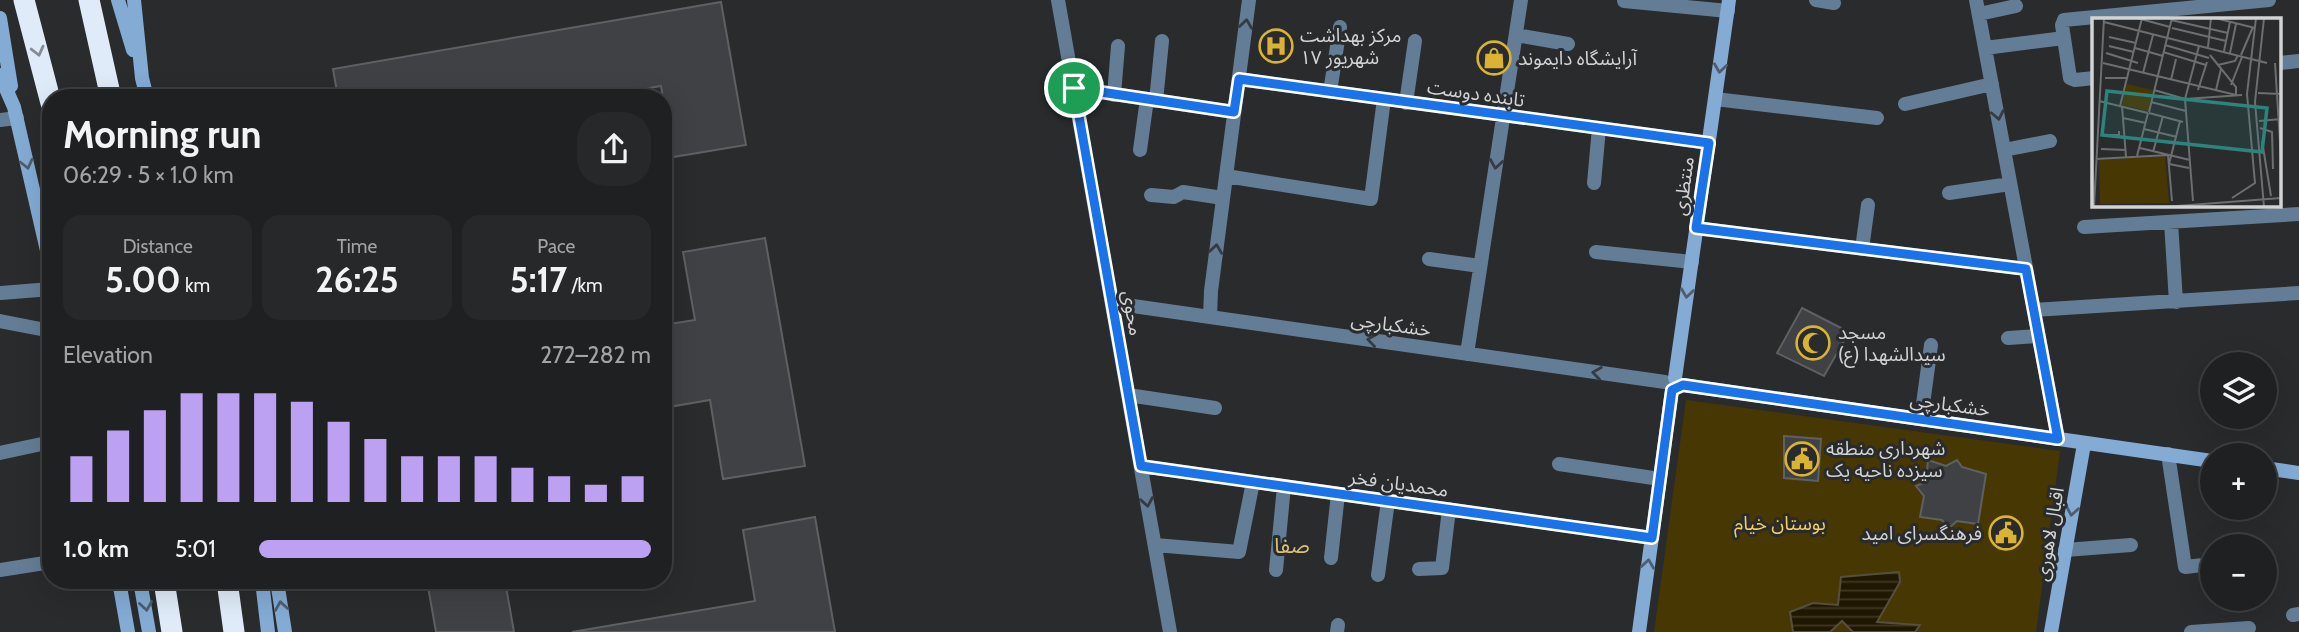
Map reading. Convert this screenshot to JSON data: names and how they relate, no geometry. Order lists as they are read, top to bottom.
{
  "streets": {
    "main road": ["منتظری", "خشکبارچی", "اقبال لاهوری"],
    "street": ["تابنده دوست", "محوی", "محمدیان فخر"]
  },
  "crossings": [
    ["تابنده دوست", "منتظری"],
    ["منتظری", "خشکبارچی"],
    ["منتظری", "محمدیان فخر"],
    ["محوی", "خشکبارچی"],
    ["محوی", "محمدیان فخر"],
    ["خشکبارچی", "اقبال لاهوری"]
  ],
  "one_way": ["اقبال لاهوری"],
  "districts": ["صفا"],
  "parks": ["بوستان خیام"],
  "places": {
    "hospital": ["مرکز بهداشت ۱۷ شهریور"],
    "shop": ["آرایشگاه دایموند"],
    "mosque": ["مسجد سیدالشهدا (ع)"],
    "public building": ["شهرداری منطقه سیزده ناحیه یک", "فرهنگسرای امید"]
  },
  "page": {
    "heading": ["Morning run", "06:29 · 5 × 1.0 km"],
    "stats": [
      ["Distance", "5.00 km"],
      ["Time", "26:25"],
      ["Pace", "5:17 /km"]
    ],
    "chart": ["Elevation", "272–282 m"],
    "map_buttons": ["+", "−"],
    "list": [
      {
        "name": "1.0 km",
        "note": "5:01"
      }
    ]
  }
}
